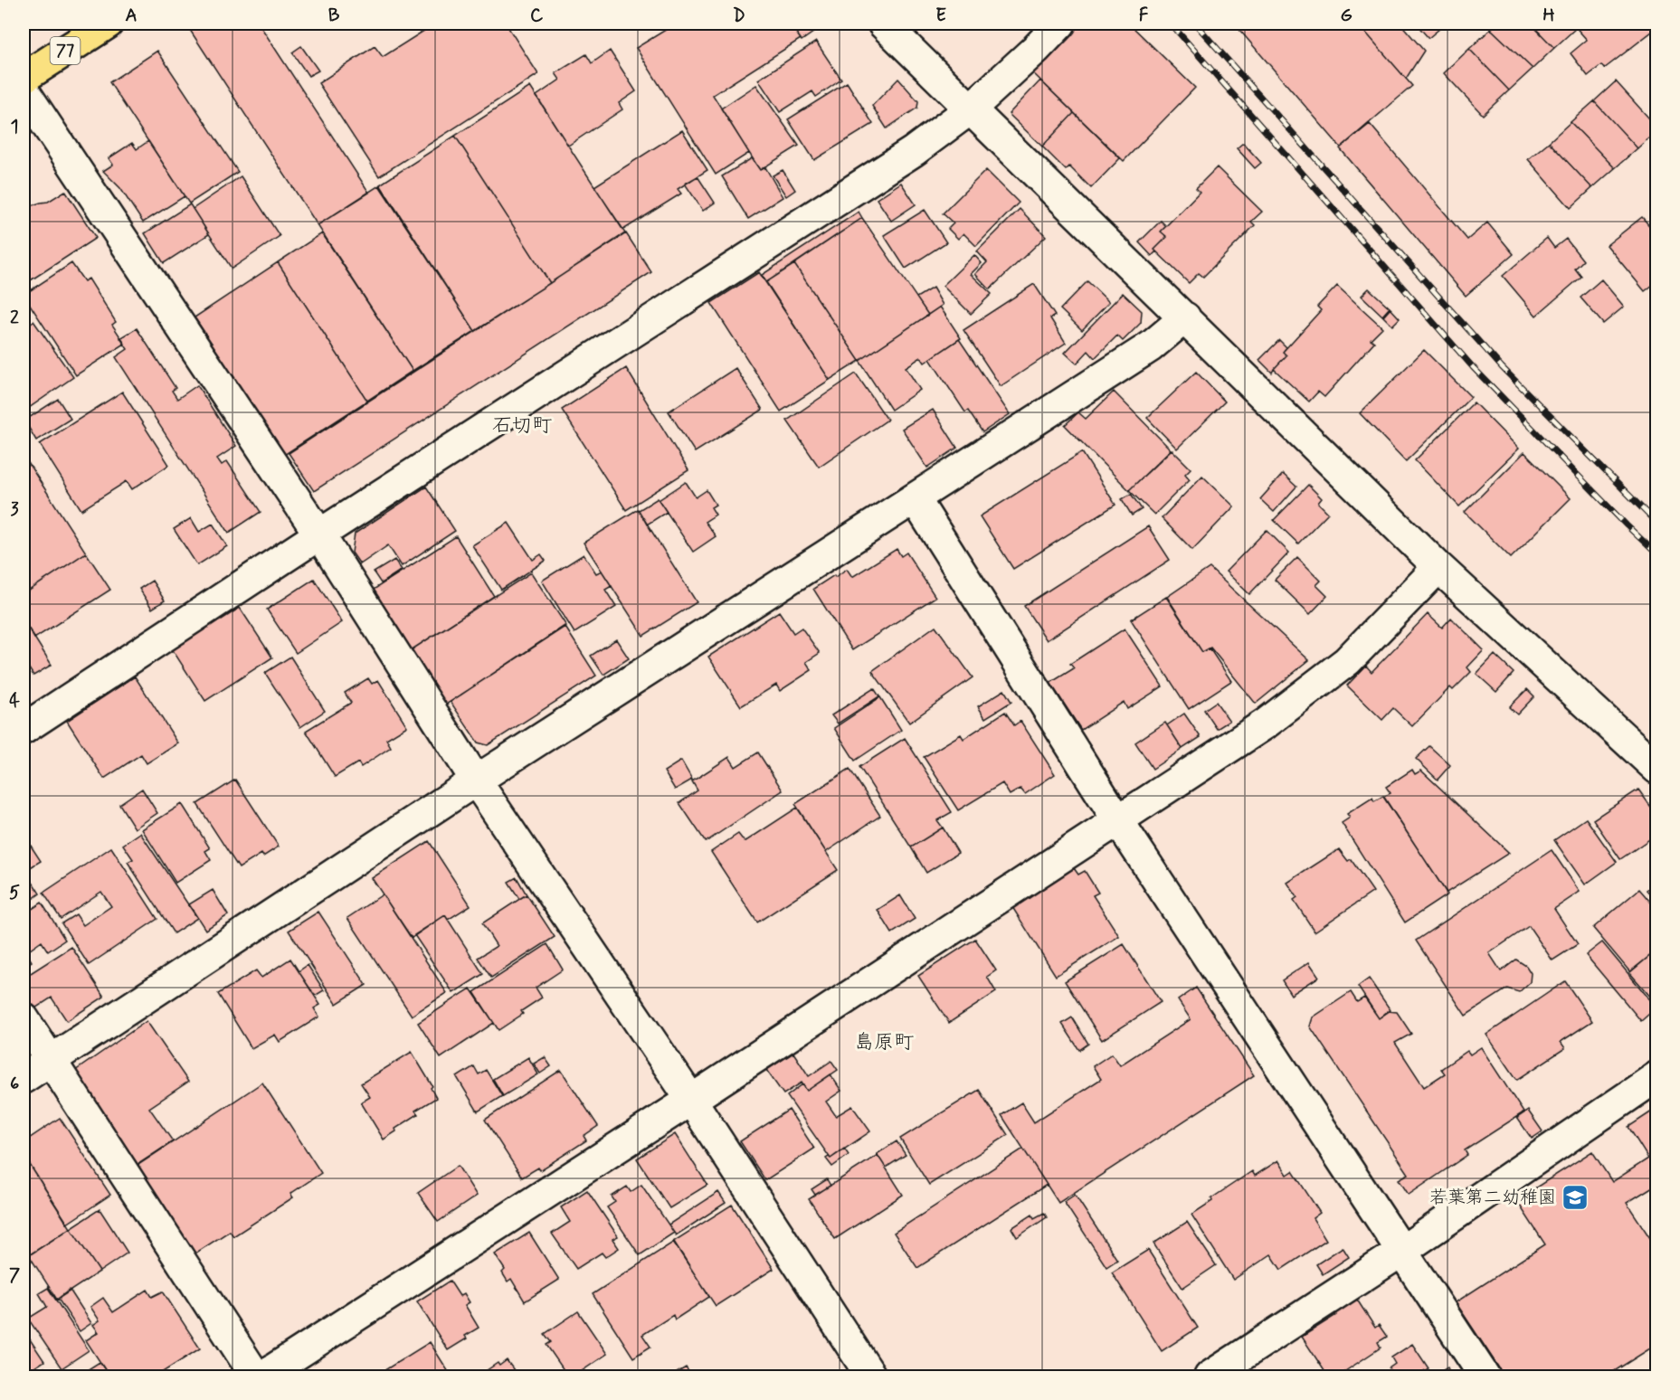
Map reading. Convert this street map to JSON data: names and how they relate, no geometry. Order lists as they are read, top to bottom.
{
  "streets": {
    "main road": ["77"]
  },
  "districts": ["石切町", "島原町"],
  "places": {
    "school or university": ["若葉第二幼稚園"]
  },
  "grid": {
    "columns": [
      "A",
      "B",
      "C",
      "D",
      "E",
      "F",
      "G",
      "H"
    ],
    "rows": [
      "1",
      "2",
      "3",
      "4",
      "5",
      "6",
      "7"
    ]
  }
}
